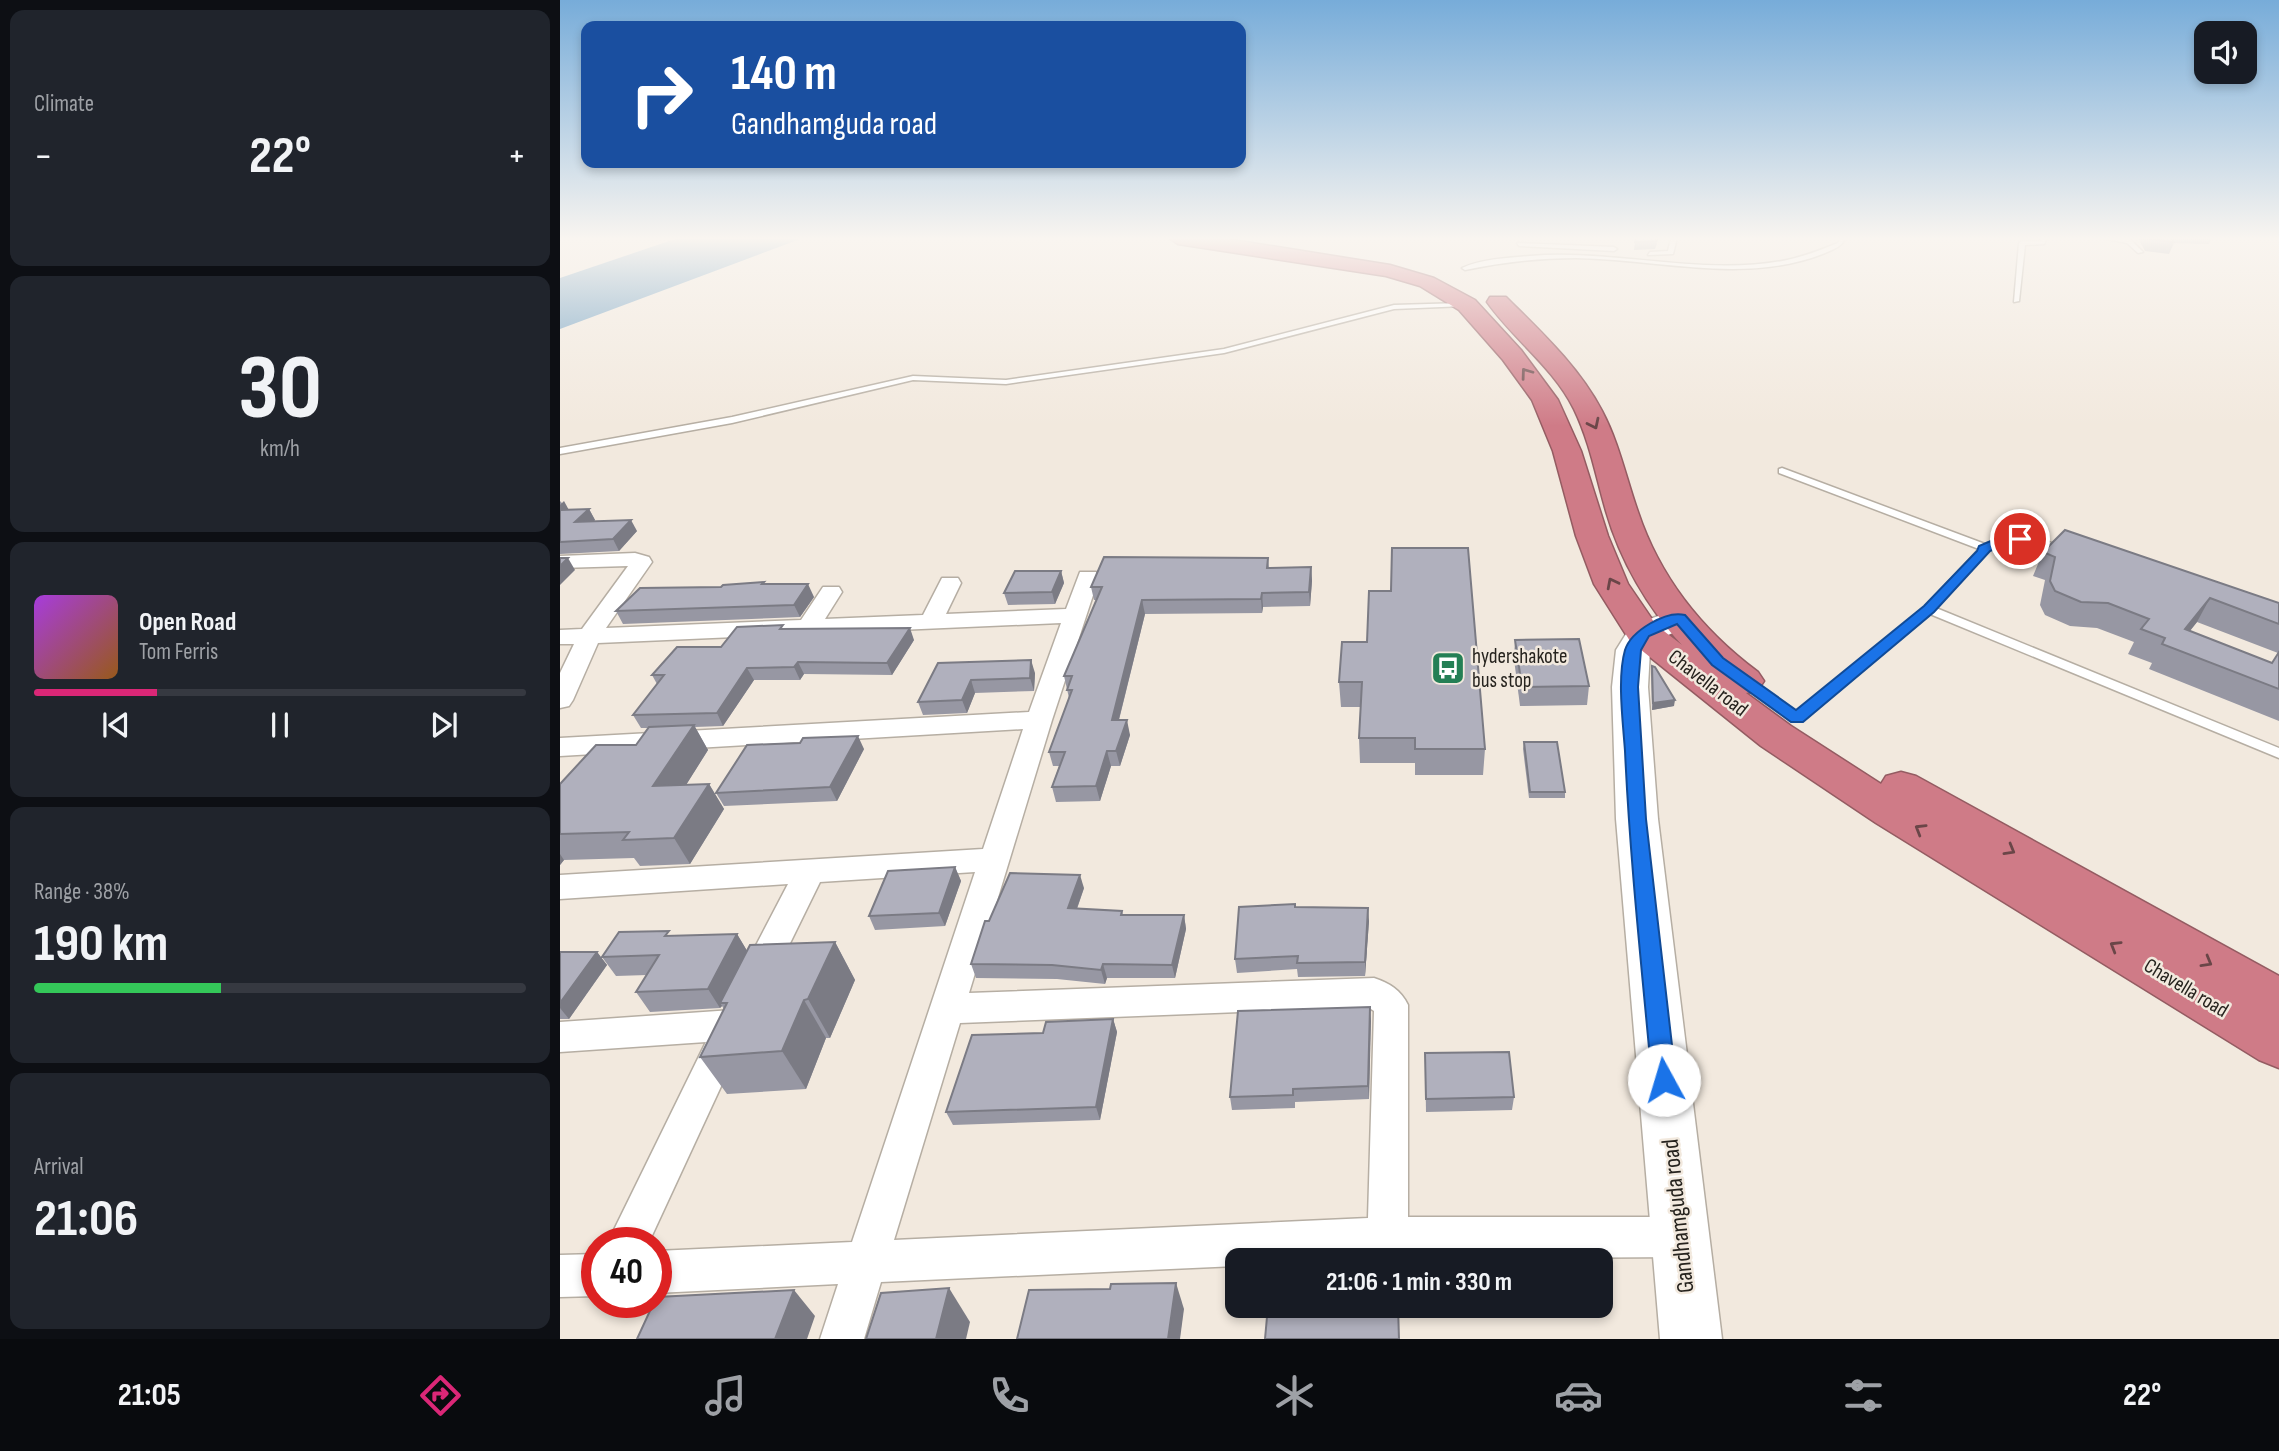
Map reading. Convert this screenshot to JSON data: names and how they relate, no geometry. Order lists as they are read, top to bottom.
{
  "streets": {
    "highway": ["Chavella road"],
    "street": ["Gandhamguda road"]
  },
  "crossings": [
    ["Chavella road", "Gandhamguda road"]
  ],
  "places": {
    "bus stop": ["hydershakote bus stop"]
  },
  "page": {
    "tile": [
      "Climate",
      ["30", "km/h"],
      ["Range · 38%", "190 km"],
      ["Arrival", "21:06"]
    ],
    "turn": ["140 m", "Gandhamguda road"],
    "heat": ["−", "22°", "+"],
    "song": ["Open Road", "Tom Ferris"],
    "limit": "40",
    "trip": "21:06 · 1 min · 330 m",
    "tabs": ["21:05", "22°"]
  }
}
